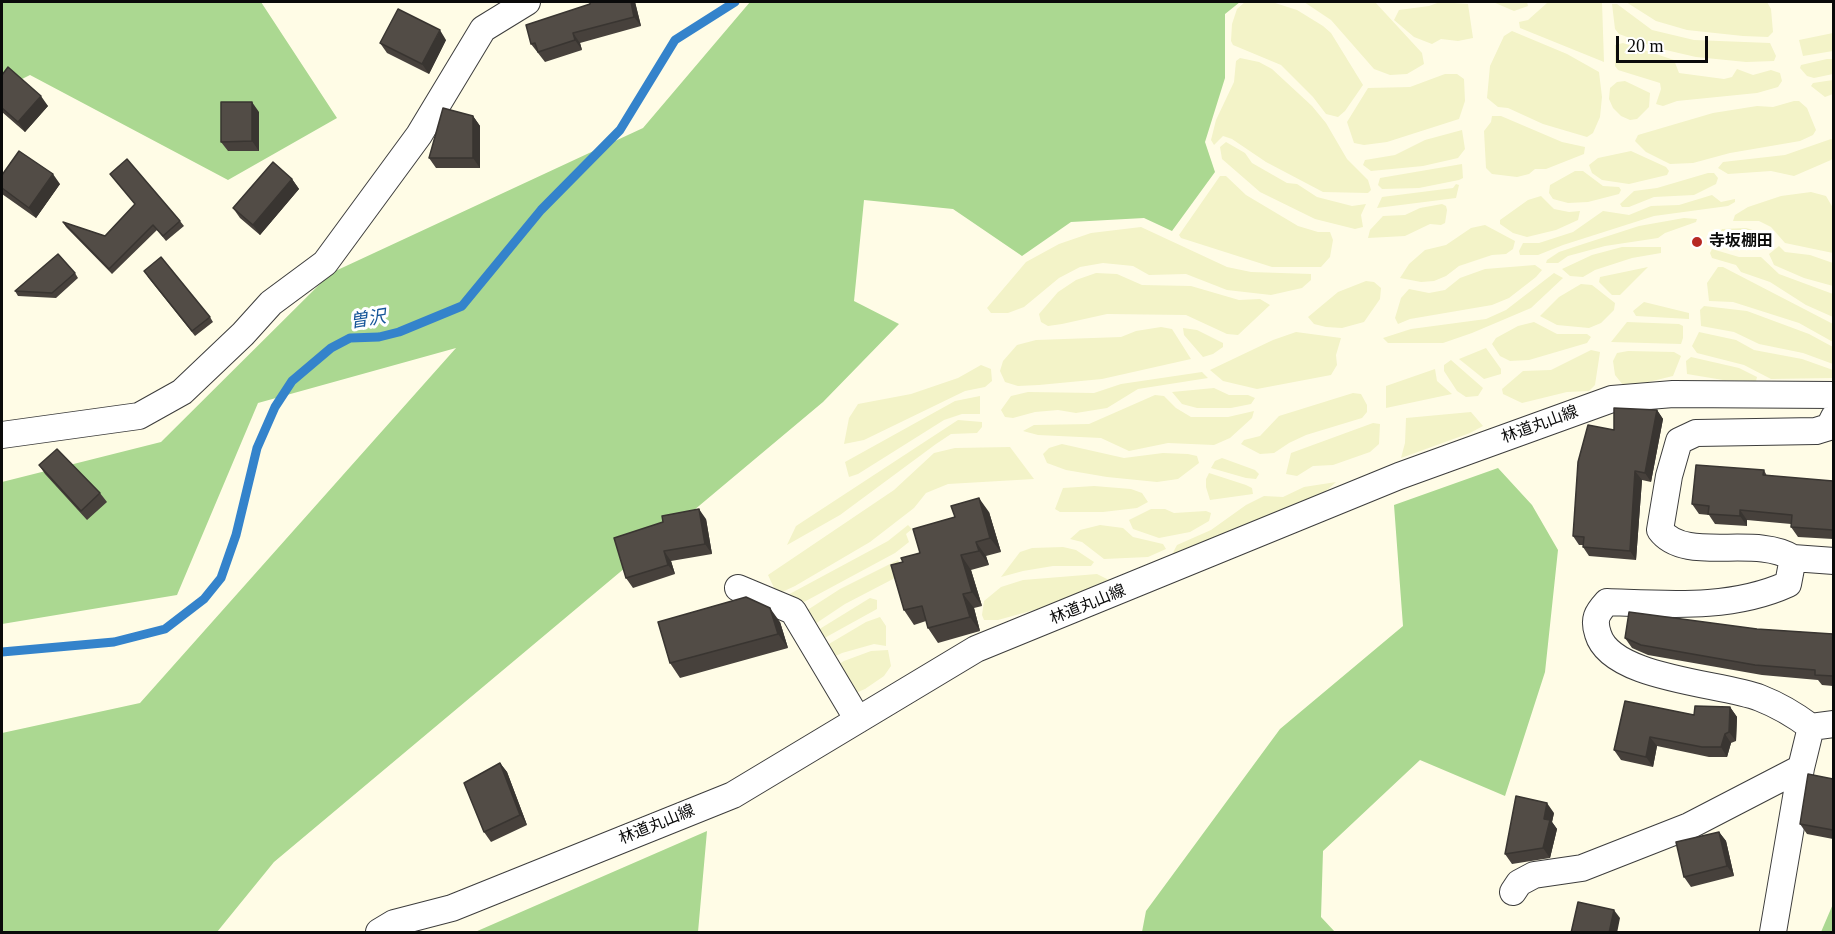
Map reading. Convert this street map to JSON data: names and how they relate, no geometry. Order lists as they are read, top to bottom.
{
  "streets": {
    "street": ["林道丸山線"]
  },
  "water": ["曽沢"],
  "places": ["寺坂棚田"],
  "scale_bar": "20 m"
}
